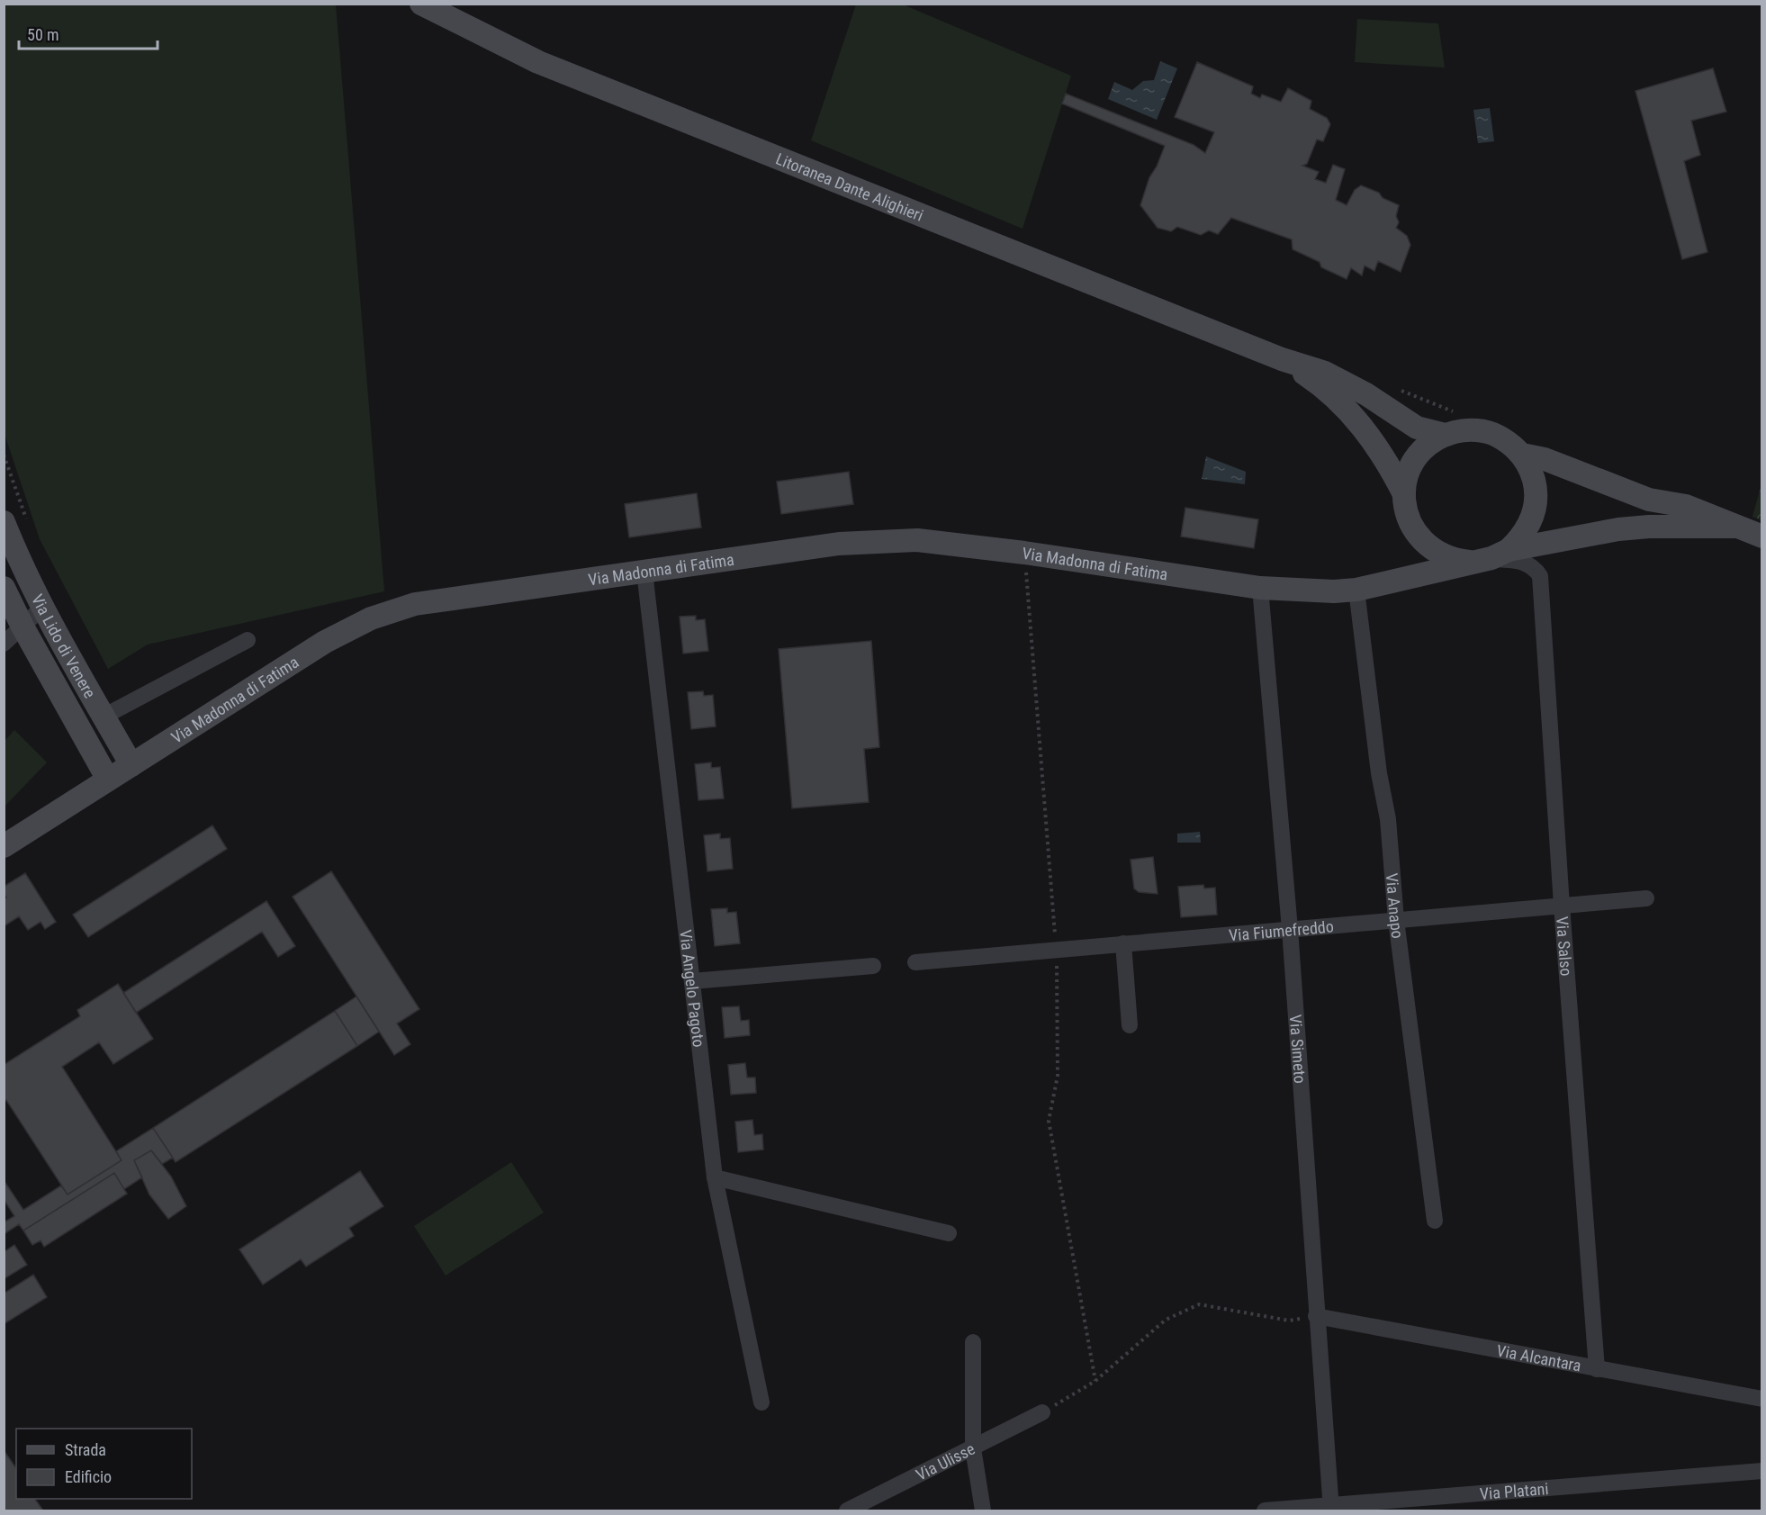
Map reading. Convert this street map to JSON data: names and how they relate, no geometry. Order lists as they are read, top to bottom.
{
  "streets": {
    "main road": ["Litoranea Dante Alighieri", "Via Madonna di Fatima", "Via Lido di Venere"],
    "street": [
      "Via Anapo",
      "Via Fiumefreddo",
      "Via Salso",
      "Via Angelo Pagoto",
      "Via Simeto",
      "Via Alcantara",
      "Via Ulisse",
      "Via Platani"
    ]
  },
  "crossings": [
    ["Via Madonna di Fatima", "Via Lido di Venere"],
    ["Via Madonna di Fatima", "Via Anapo"],
    ["Via Madonna di Fatima", "Via Salso"],
    ["Via Madonna di Fatima", "Via Angelo Pagoto"],
    ["Via Madonna di Fatima", "Via Simeto"],
    ["Via Anapo", "Via Fiumefreddo"],
    ["Via Fiumefreddo", "Via Salso"],
    ["Via Fiumefreddo", "Via Simeto"],
    ["Via Salso", "Via Alcantara"],
    ["Via Simeto", "Via Alcantara"],
    ["Via Simeto", "Via Platani"]
  ],
  "legend": ["Strada", "Edificio"],
  "scale_bar": "50 m"
}
